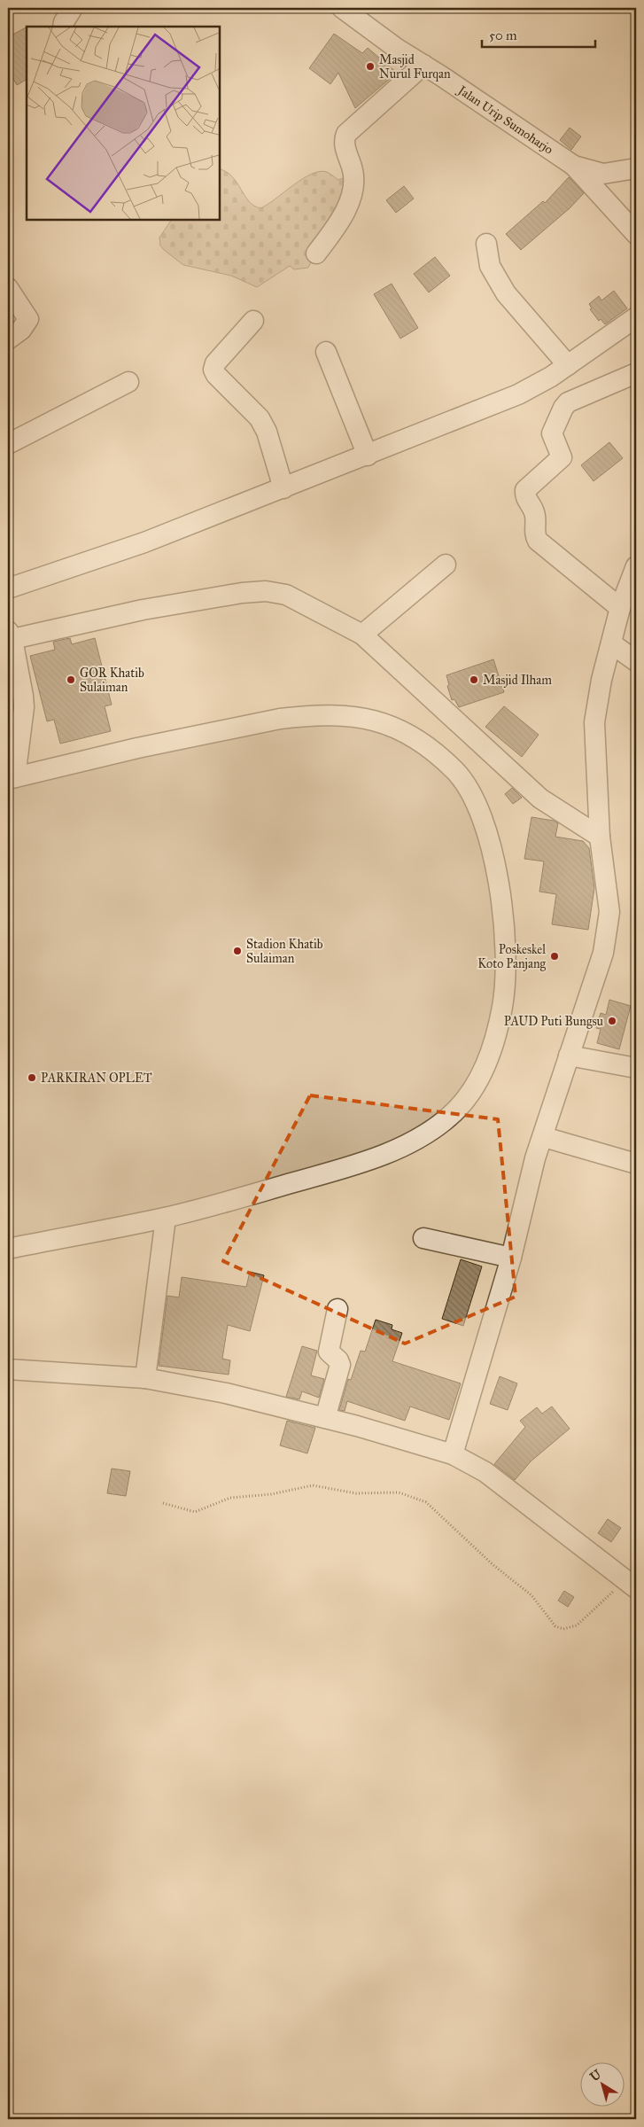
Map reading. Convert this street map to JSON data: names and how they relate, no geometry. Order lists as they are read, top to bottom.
{
  "streets": {
    "street": ["Jalan Urip Sumoharjo"]
  },
  "places": [
    "Masjid Nurul Furqan",
    "GOR Khatib Sulaiman",
    "Masjid Ilham",
    "Stadion Khatib Sulaiman",
    "Poskeskel Koto Panjang",
    "PAUD Puti Bungsu",
    "PARKIRAN OPLET"
  ],
  "scale_bar": "50 m",
  "north": "top left"
}
